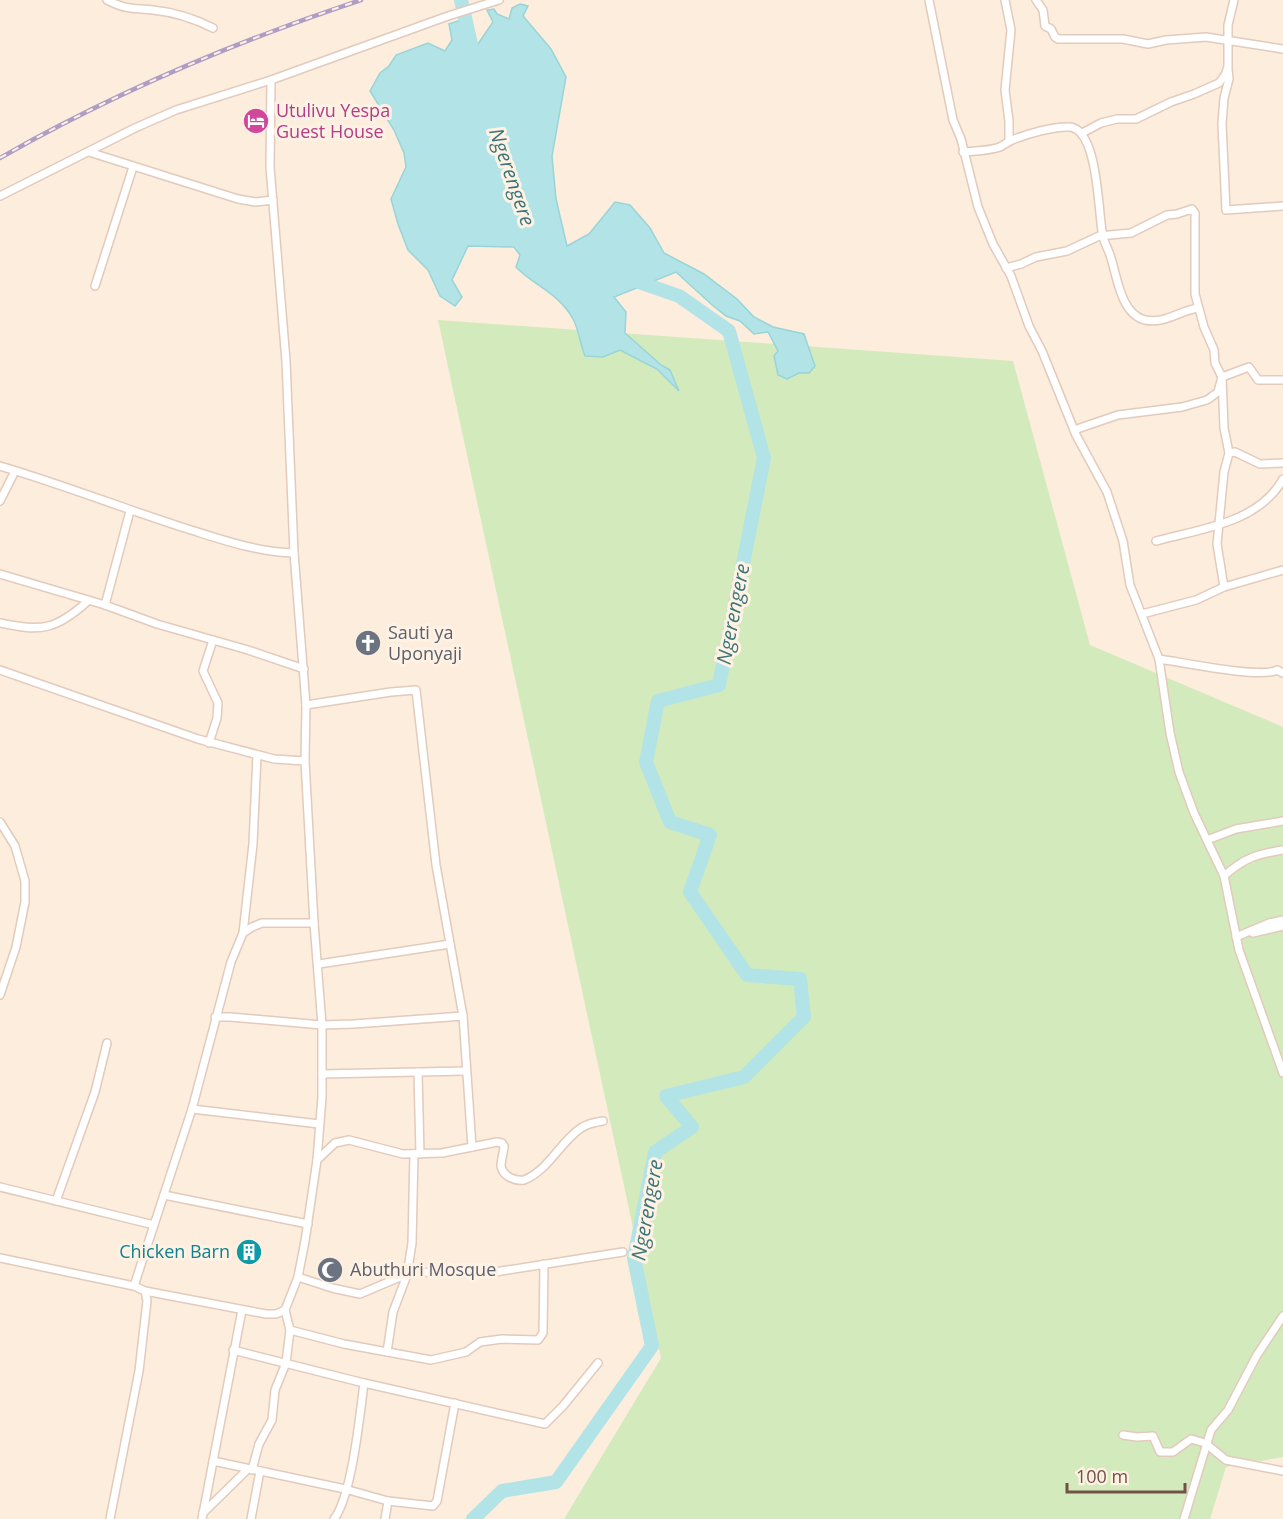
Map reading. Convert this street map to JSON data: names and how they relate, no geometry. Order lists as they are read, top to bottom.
{
  "water": ["Ngerengere"],
  "places": {
    "hotel": ["Utulivu Yespa Guest House"],
    "church": ["Sauti ya Uponyaji"],
    "building": ["Chicken Barn"],
    "mosque": ["Abuthuri Mosque"]
  },
  "scale_bar": "100 m"
}
